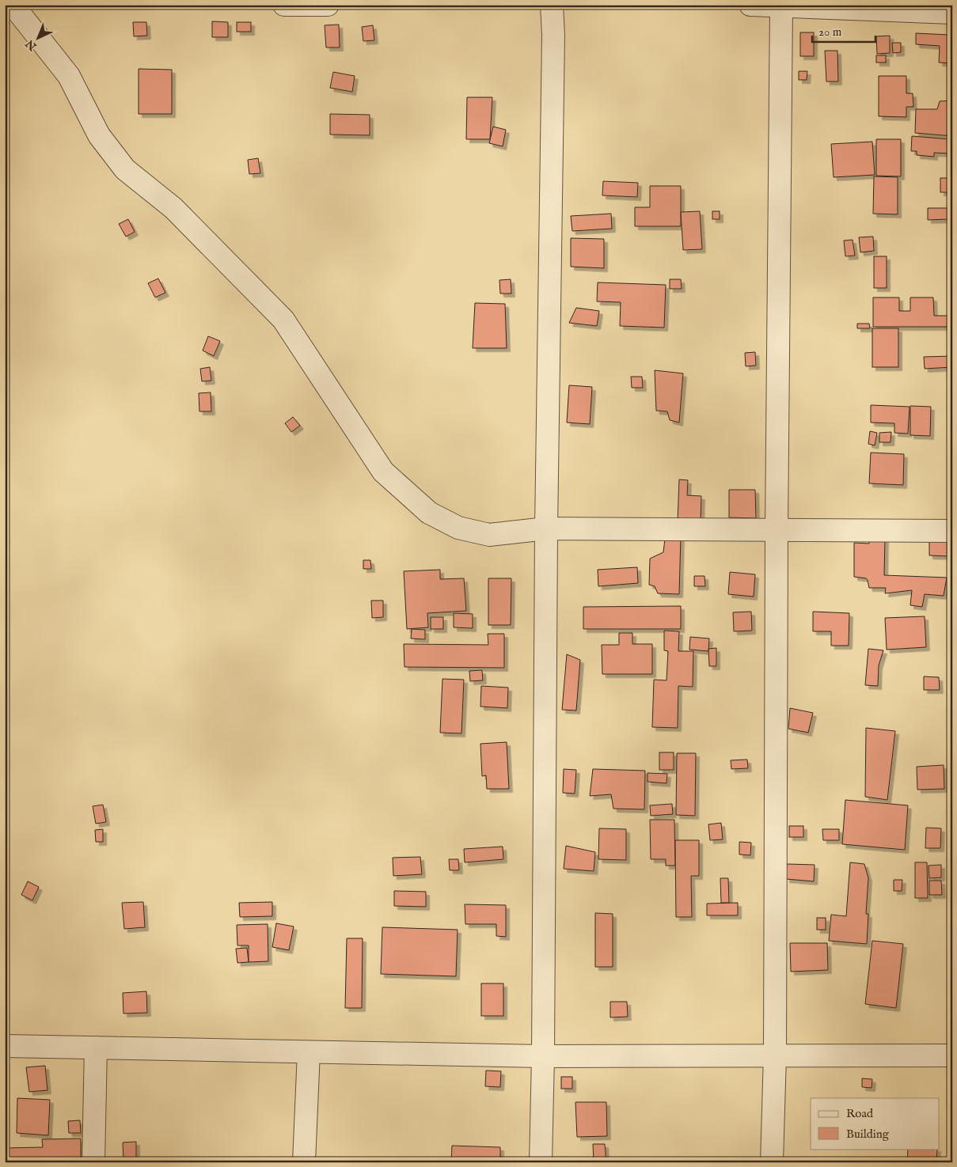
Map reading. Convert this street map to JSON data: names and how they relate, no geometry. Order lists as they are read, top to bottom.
{
  "legend": ["Road", "Building"],
  "scale_bar": "20 m",
  "north": "bottom left"
}
